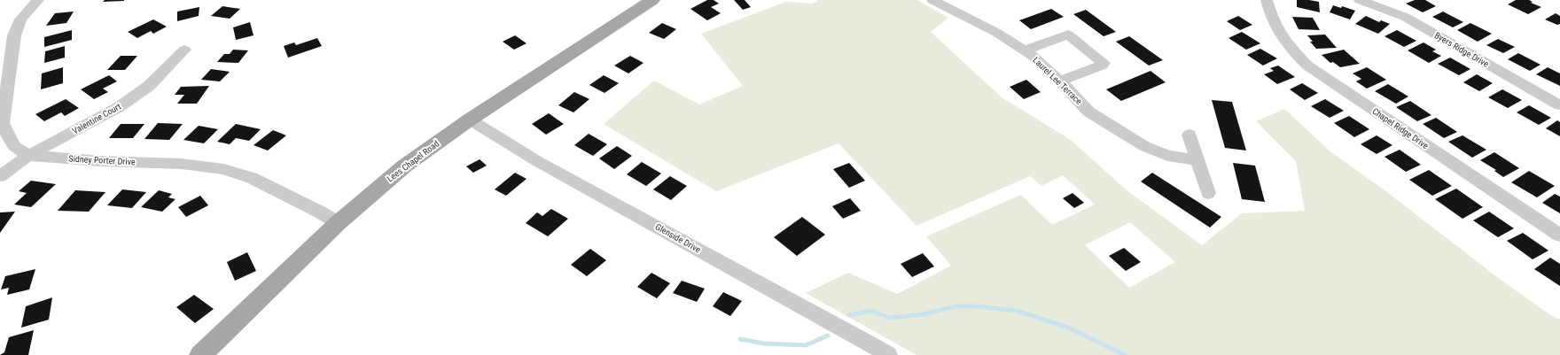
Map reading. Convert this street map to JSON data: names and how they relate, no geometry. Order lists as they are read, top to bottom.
{
  "streets": {
    "main road": ["Lees Chapel Road"],
    "street": [
      "Byers Ridge Drive",
      "Laurel Lee Terrace",
      "Valentine Court",
      "Chapel Ridge Drive",
      "Sidney Porter Drive",
      "Glenside Drive"
    ]
  },
  "crossings": [
    ["Valentine Court", "Sidney Porter Drive"],
    ["Sidney Porter Drive", "Lees Chapel Road"],
    ["Lees Chapel Road", "Glenside Drive"]
  ]
}
